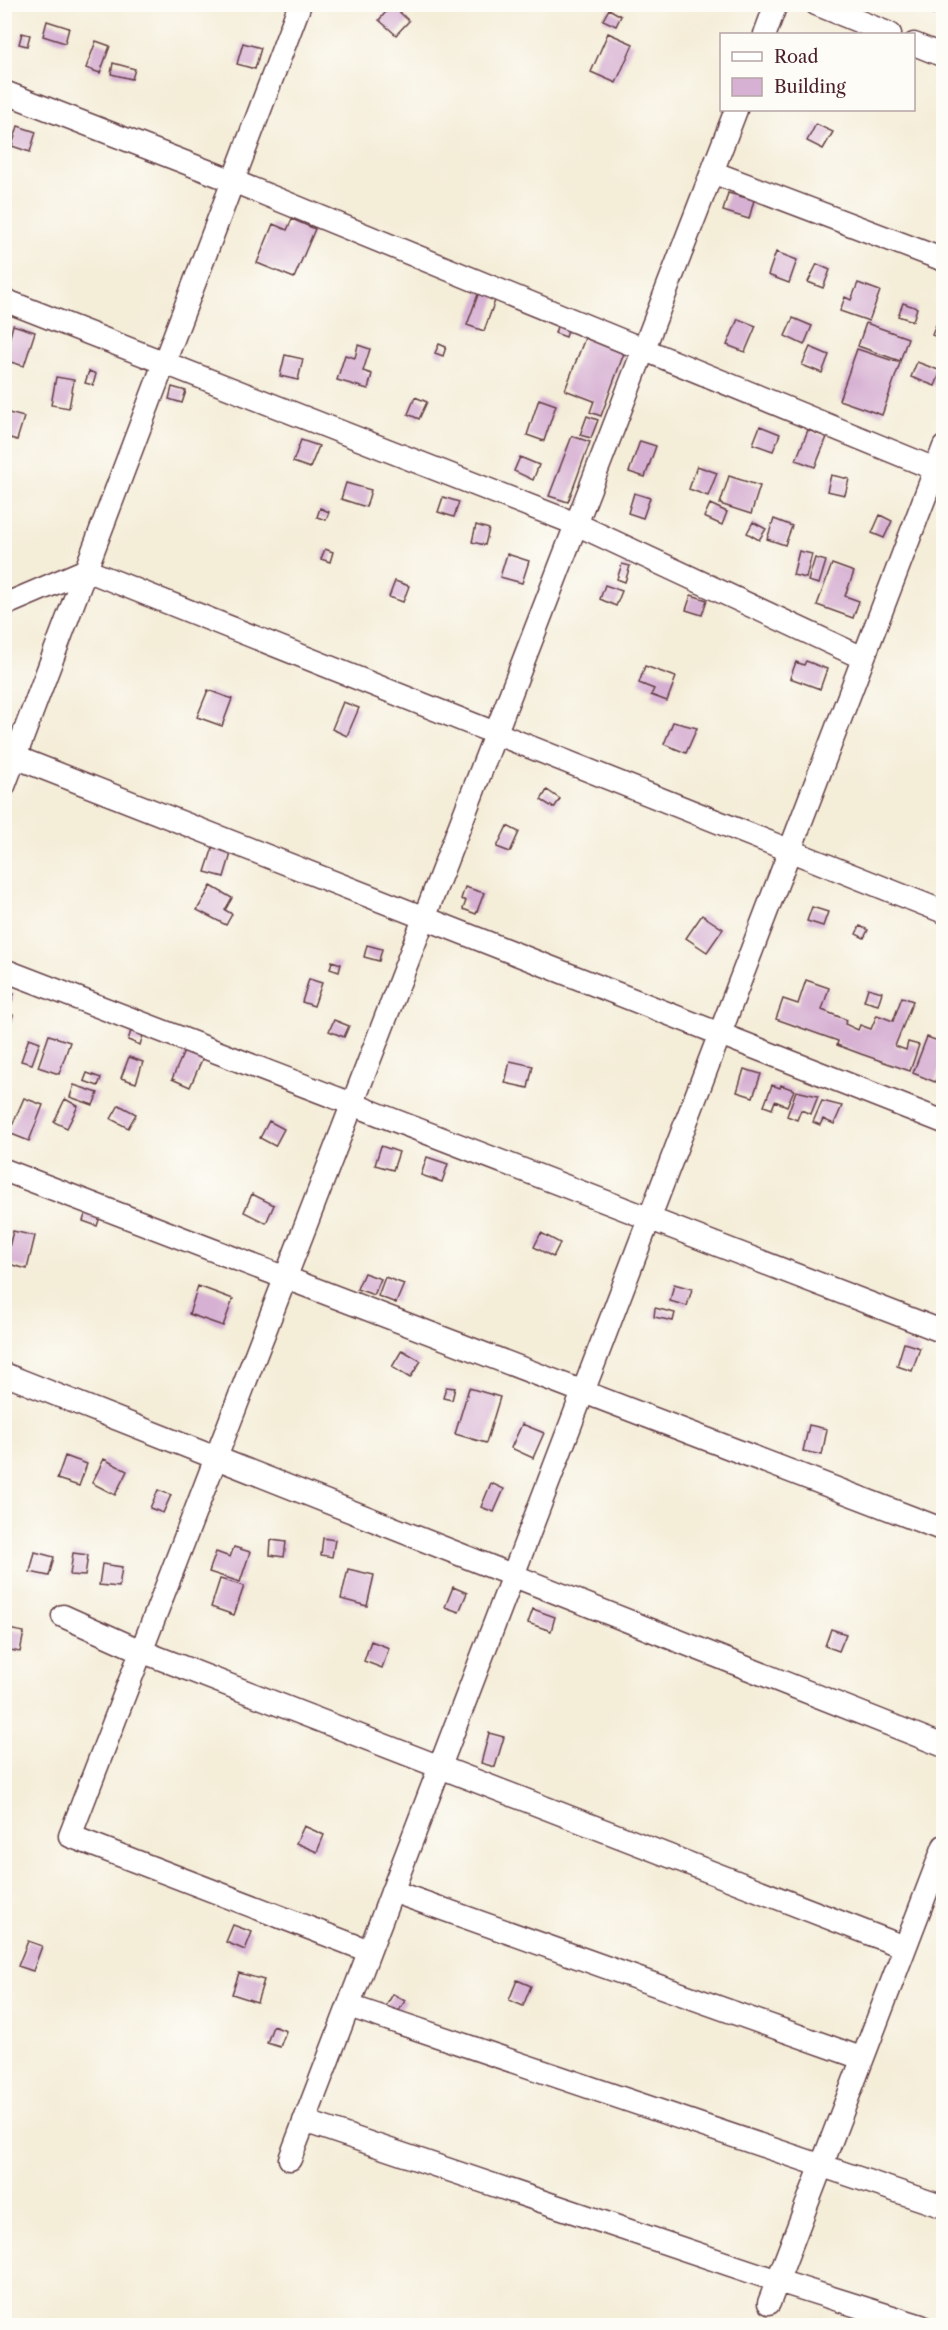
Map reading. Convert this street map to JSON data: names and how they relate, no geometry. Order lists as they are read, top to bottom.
{
  "legend": ["Road", "Building"]
}
